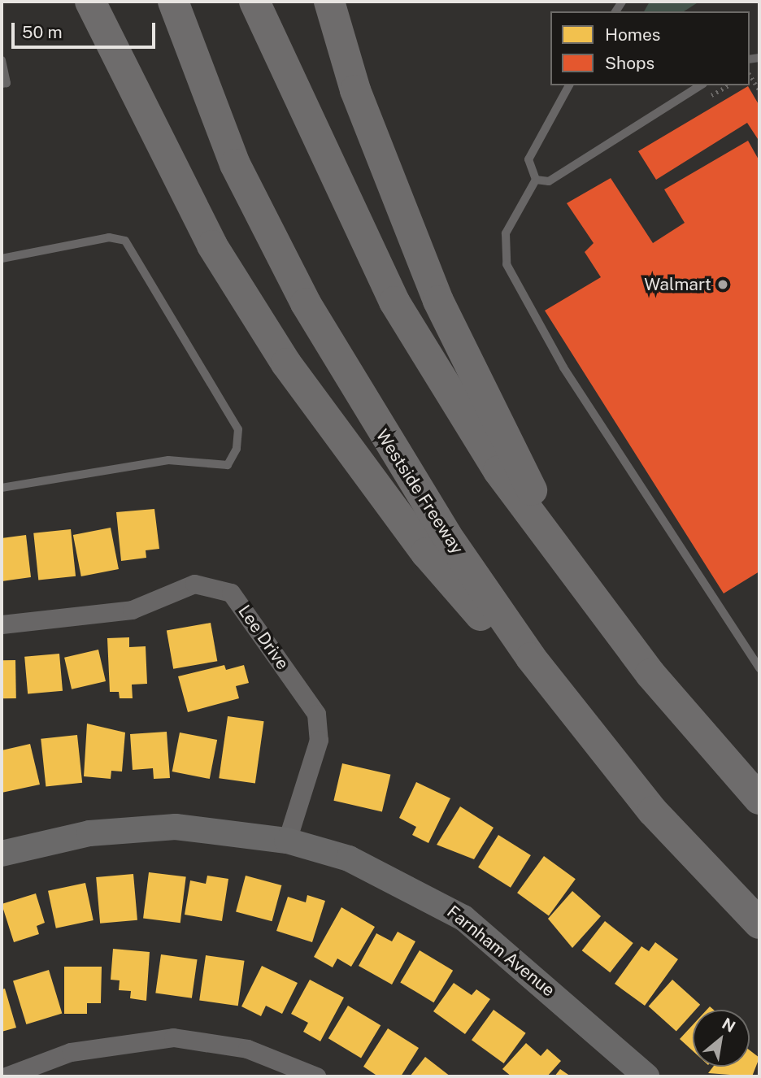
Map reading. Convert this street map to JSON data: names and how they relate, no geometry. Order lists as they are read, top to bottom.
{
  "streets": {
    "highway": ["Westside Freeway"],
    "street": ["Lee Drive", "Farnham Avenue"]
  },
  "crossings": [
    ["Lee Drive", "Farnham Avenue"]
  ],
  "places": ["Walmart"],
  "legend": ["Homes", "Shops"],
  "scale_bar": "50 m",
  "north": "top right"
}
